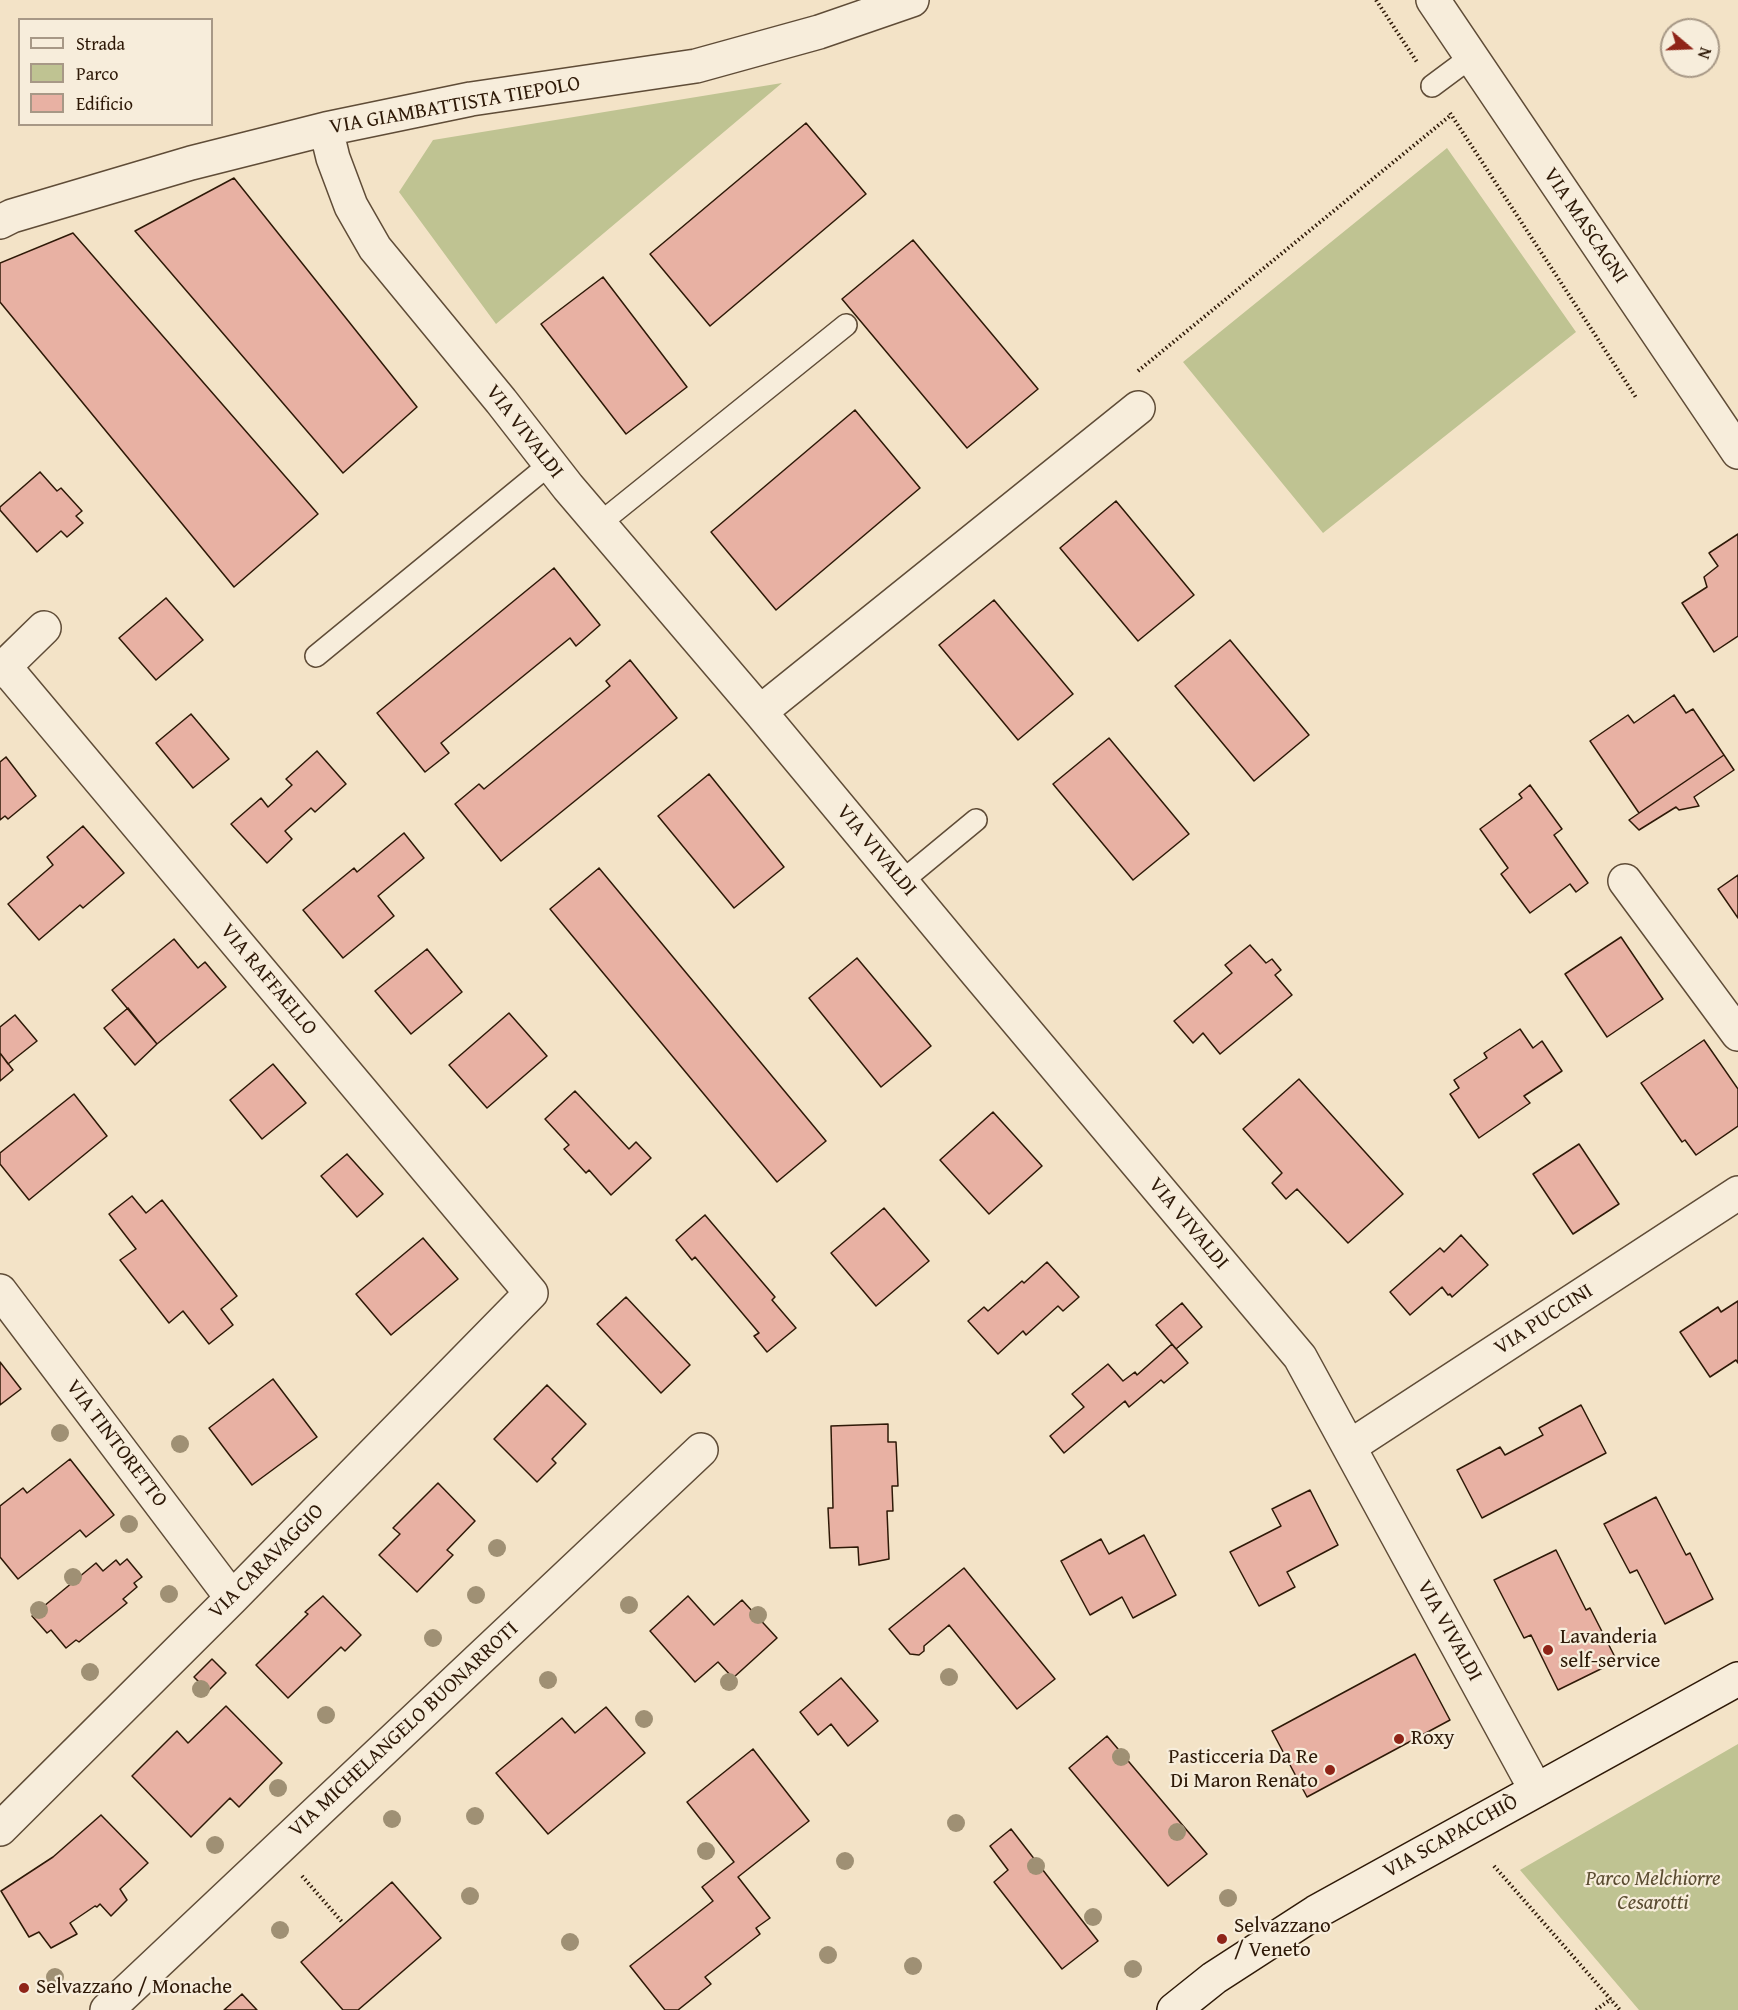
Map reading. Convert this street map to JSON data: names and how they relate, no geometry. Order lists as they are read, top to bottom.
{
  "streets": {
    "street": [
      "VIA GIAMBATTISTA TIEPOLO",
      "VIA MASCAGNI",
      "VIA VIVALDI",
      "VIA RAFFAELLO",
      "VIA PUCCINI",
      "VIA TINTORETTO",
      "VIA CARAVAGGIO",
      "VIA MICHELANGELO BUONARROTI",
      "VIA SCAPACCHIÒ"
    ]
  },
  "crossings": [
    ["VIA GIAMBATTISTA TIEPOLO", "VIA VIVALDI"],
    ["VIA VIVALDI", "VIA PUCCINI"],
    ["VIA VIVALDI", "VIA SCAPACCHIÒ"],
    ["VIA RAFFAELLO", "VIA CARAVAGGIO"],
    ["VIA TINTORETTO", "VIA CARAVAGGIO"]
  ],
  "parks": ["Parco Melchiorre Cesarotti"],
  "places": [
    "Lavanderia self-service",
    "Roxy",
    "Pasticceria Da Re Di Maron Renato",
    "Selvazzano / Veneto",
    "Selvazzano / Monache"
  ],
  "legend": ["Strada", "Parco", "Edificio"],
  "north": "right"
}
